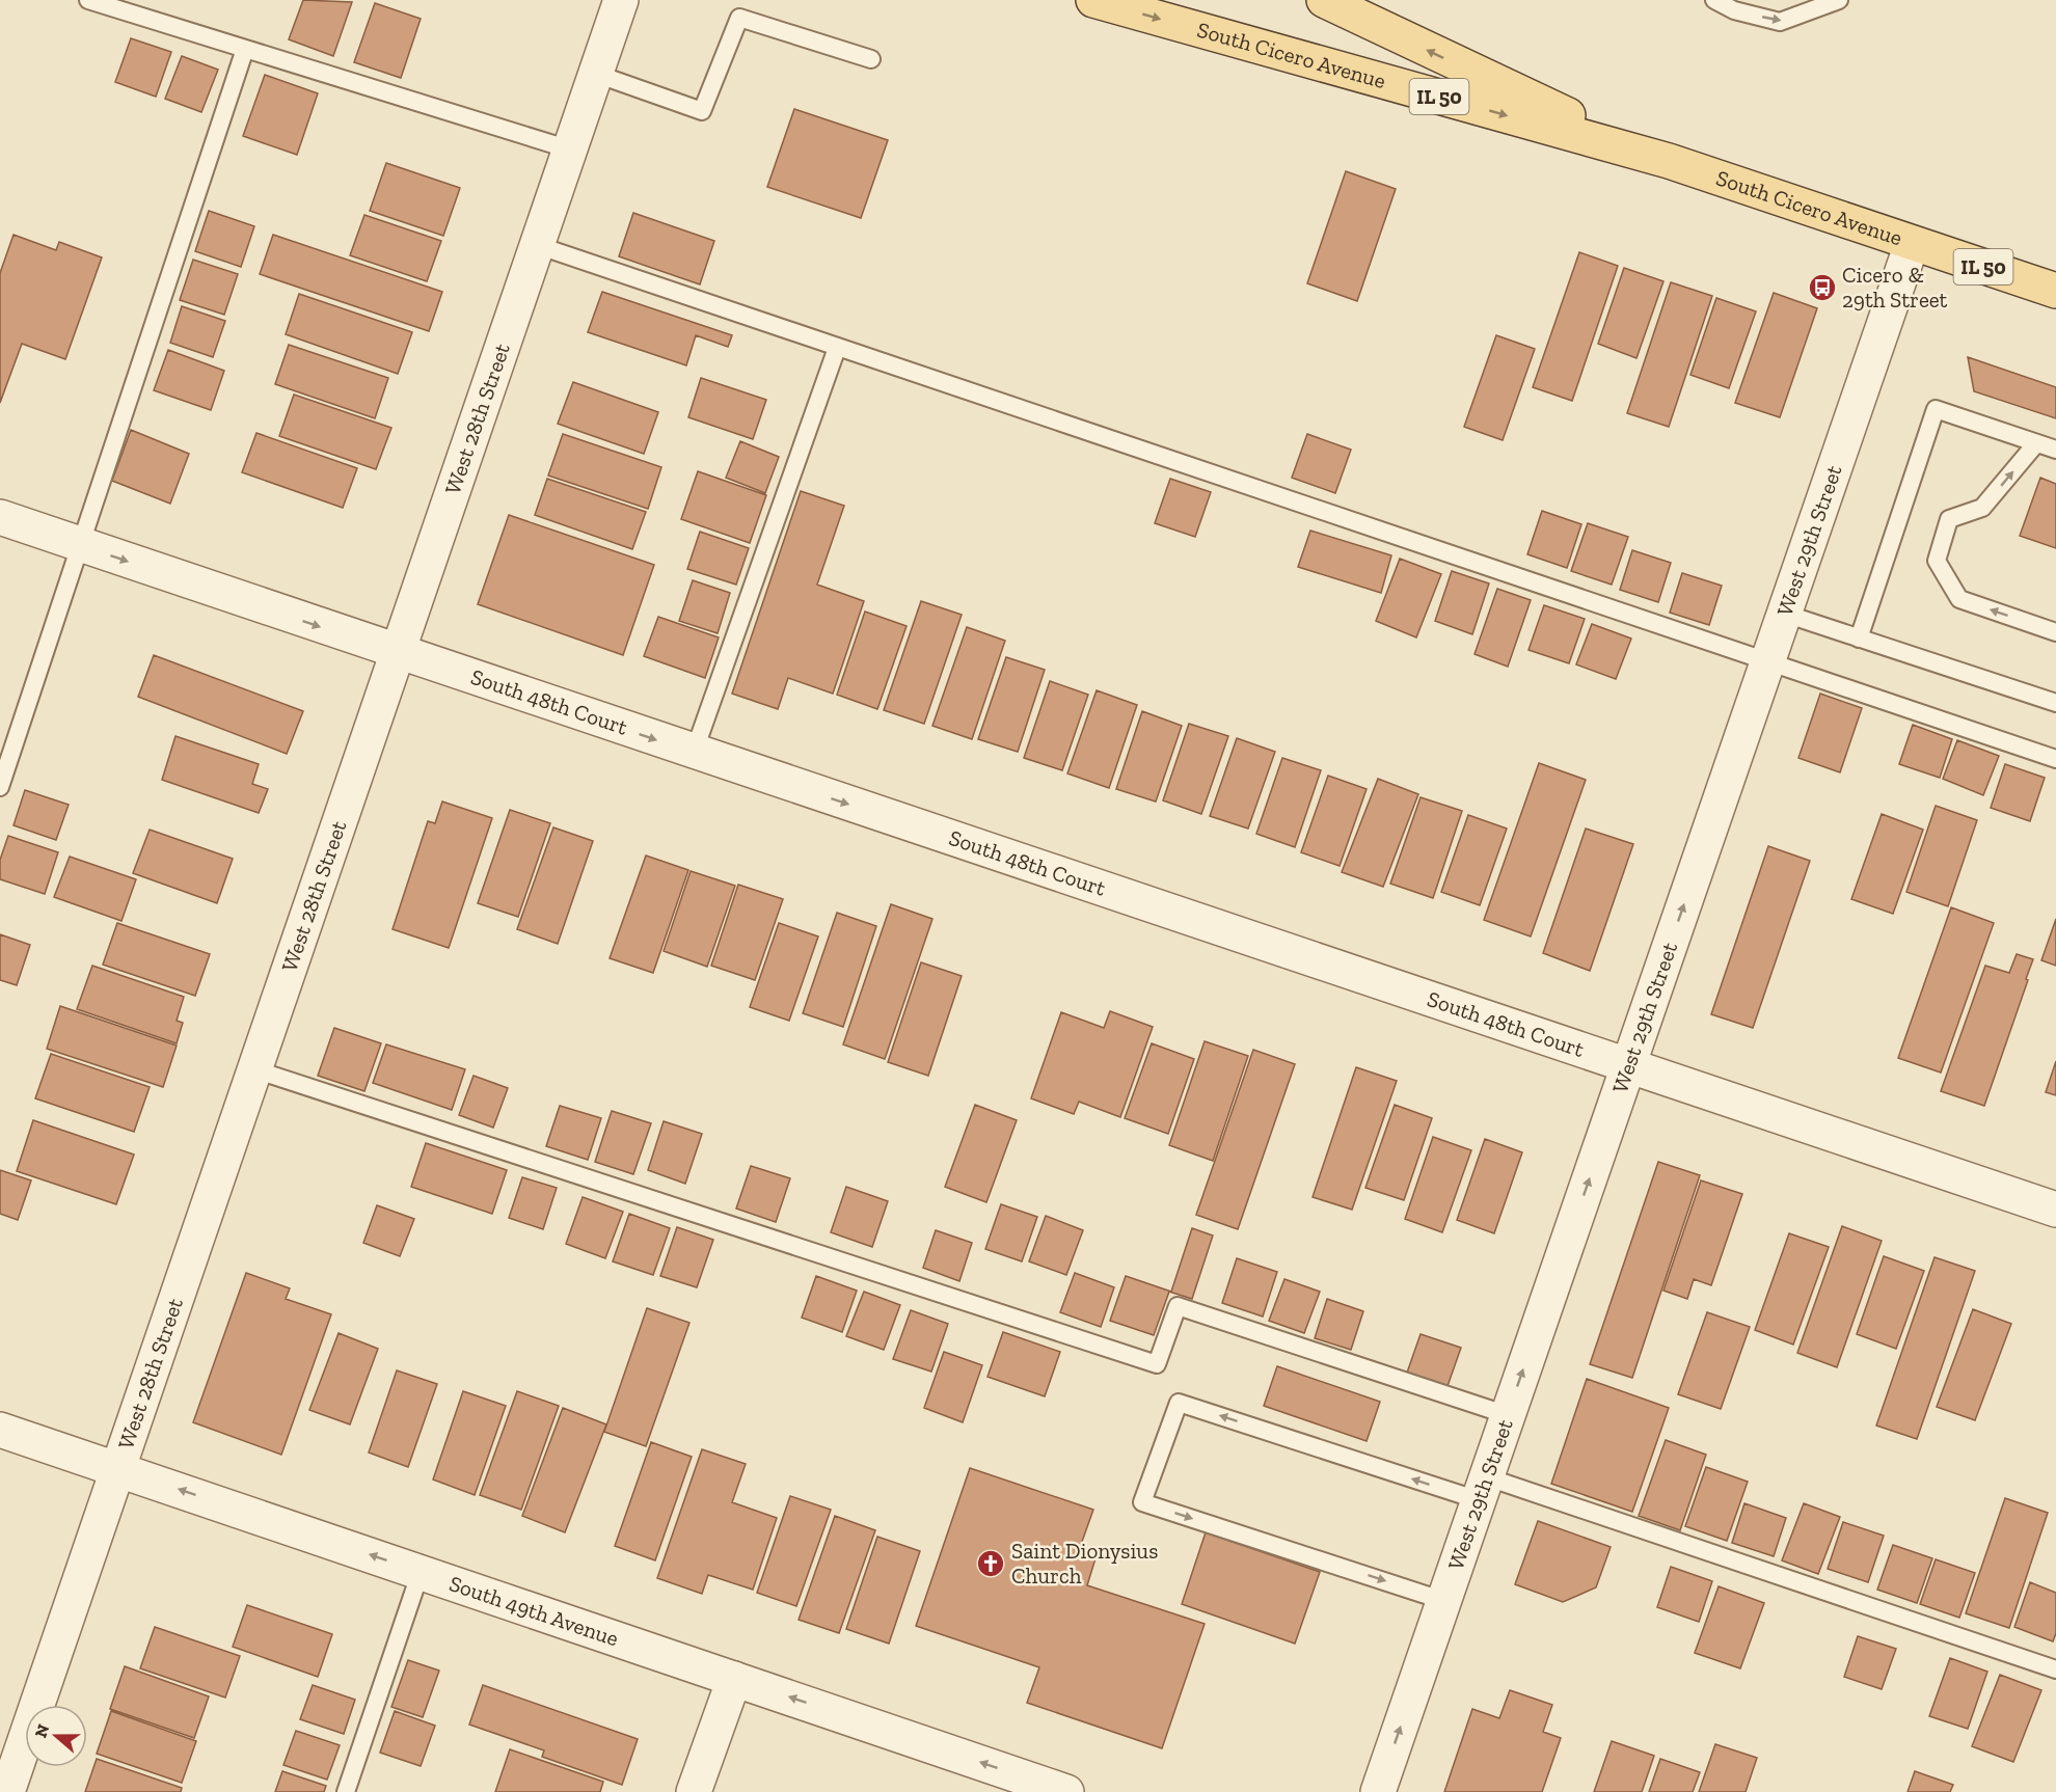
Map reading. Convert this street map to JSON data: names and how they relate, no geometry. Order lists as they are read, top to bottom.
{
  "streets": {
    "main road": ["South Cicero Avenue", "IL 50"],
    "street": [
      "West 28th Street",
      "West 29th Street",
      "South 48th Court",
      "South 49th Avenue"
    ]
  },
  "crossings": [
    ["South Cicero Avenue", "West 29th Street"],
    ["West 28th Street", "South 48th Court"],
    ["West 28th Street", "South 49th Avenue"],
    ["West 29th Street", "South 48th Court"]
  ],
  "one_way": ["West 29th Street", "South 48th Court", "South 49th Avenue"],
  "places": {
    "bus stop": ["Cicero & 29th Street"],
    "church": ["Saint Dionysius Church"]
  },
  "north": "left"
}
